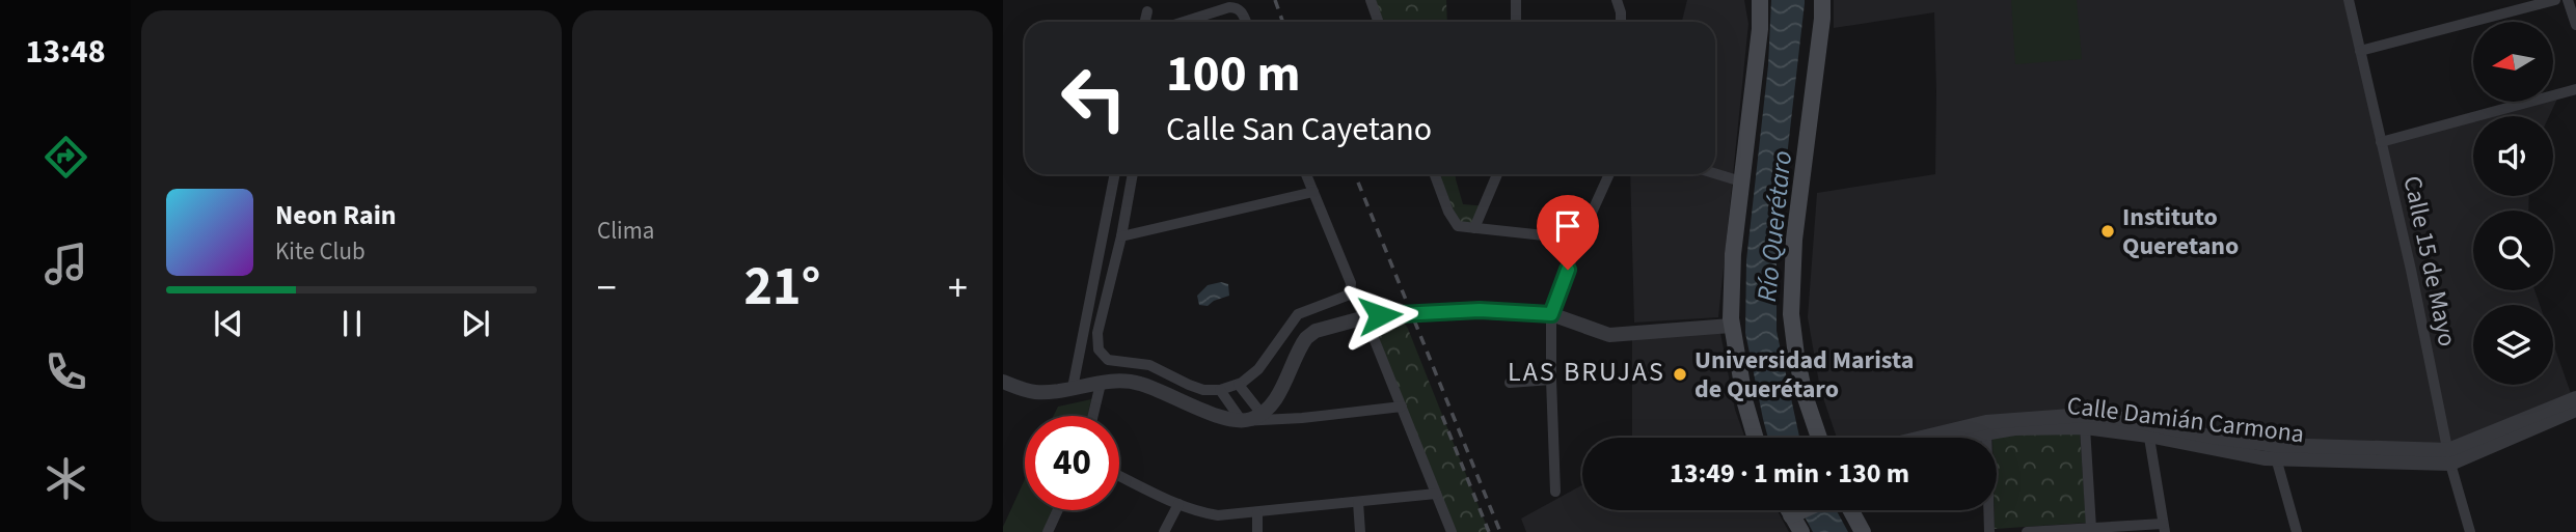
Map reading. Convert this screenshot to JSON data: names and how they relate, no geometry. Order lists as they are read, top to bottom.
{
  "streets": {
    "street": ["Calle 15 de Mayo", "Calle Damián Carmona"]
  },
  "crossings": [
    ["Calle 15 de Mayo", "Calle Damián Carmona"]
  ],
  "districts": ["LAS BRUJAS"],
  "water": ["Río Querétaro"],
  "places": ["Instituto Queretano", "Universidad Marista de Querétaro"],
  "north": "left",
  "page": {
    "tabs": "13:48",
    "tile": "Clima",
    "turn": ["100 m", "Calle San Cayetano"],
    "song": ["Neon Rain", "Kite Club"],
    "heat": ["−", "21°", "+"],
    "limit": "40",
    "trip": "13:49 · 1 min · 130 m"
  }
}
